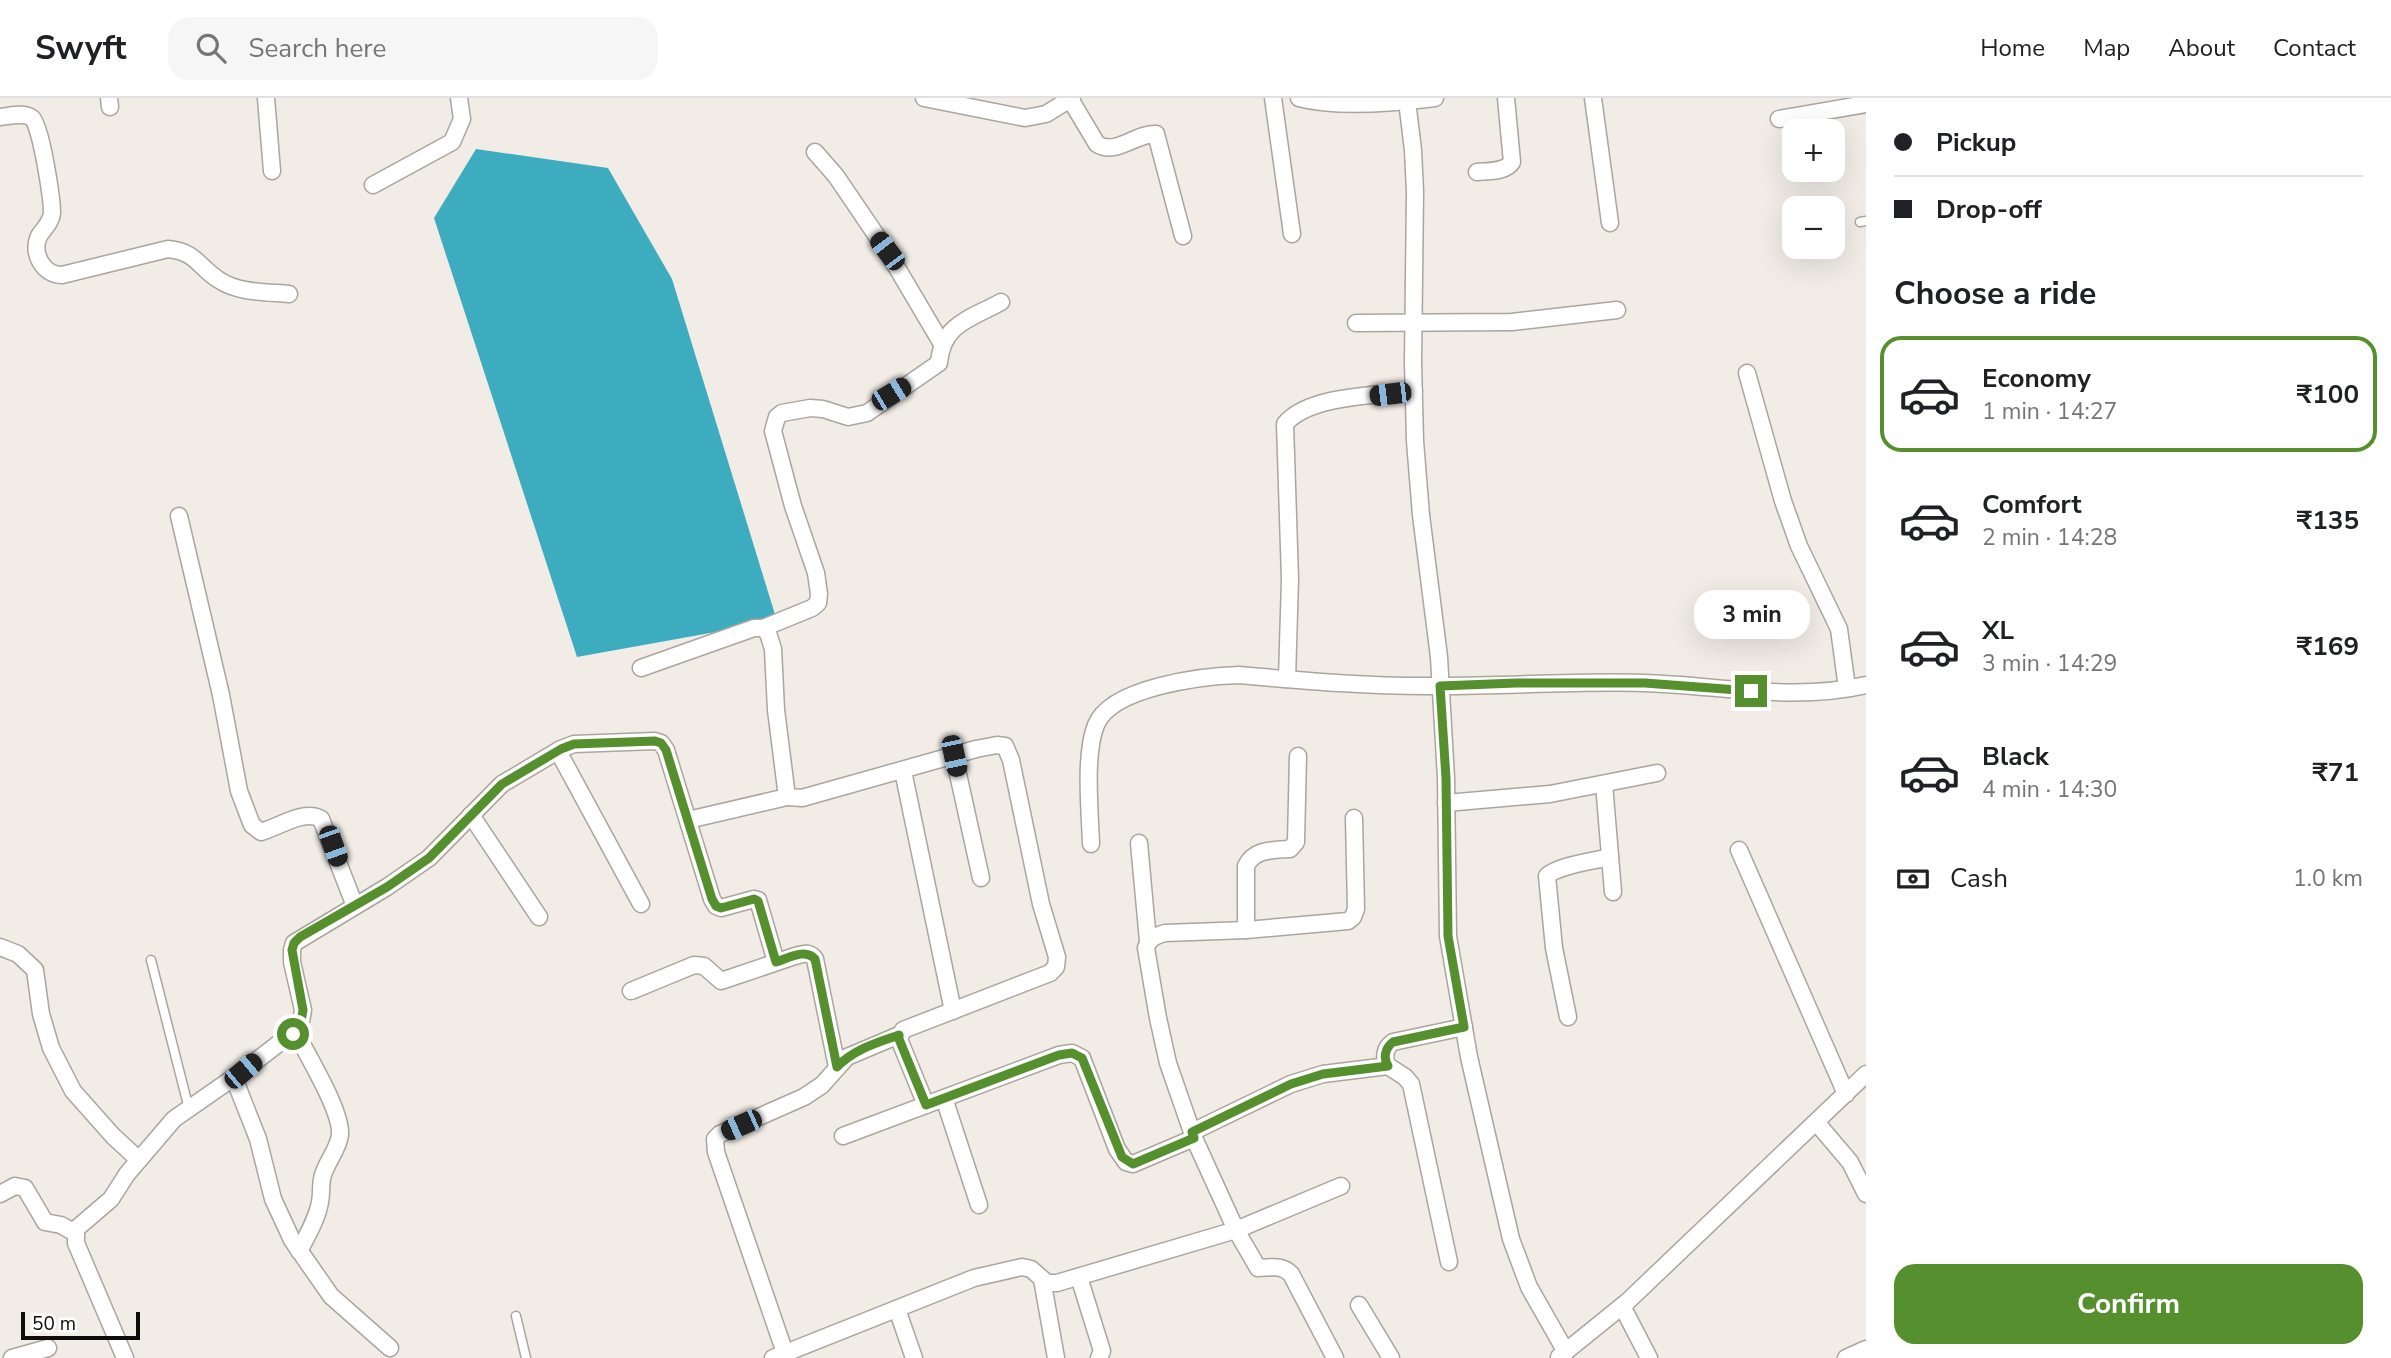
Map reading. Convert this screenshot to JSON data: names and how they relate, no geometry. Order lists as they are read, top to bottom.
{
  "scale_bar": "50 m",
  "page": {
    "header": "Swyft",
    "search": "Search here",
    "nav": [
      "Home",
      "Map",
      "About",
      "Contact"
    ],
    "banner": ["Pickup", "Drop-off"],
    "map_buttons": ["+", "−"],
    "heading": "Choose a ride",
    "list": [
      {
        "name": "Economy",
        "note": "1 min · 14:27",
        "value": "₹100"
      },
      {
        "name": "Comfort",
        "note": "2 min · 14:28",
        "value": "₹135"
      },
      {
        "name": "XL",
        "note": "3 min · 14:29",
        "value": "₹169"
      },
      {
        "name": "Black",
        "note": "4 min · 14:30",
        "value": "₹71"
      }
    ],
    "bubble": "3 min",
    "pay": ["Cash", "1.0 km"],
    "buttons": "Confirm",
    "scale": "50 m"
  }
}
